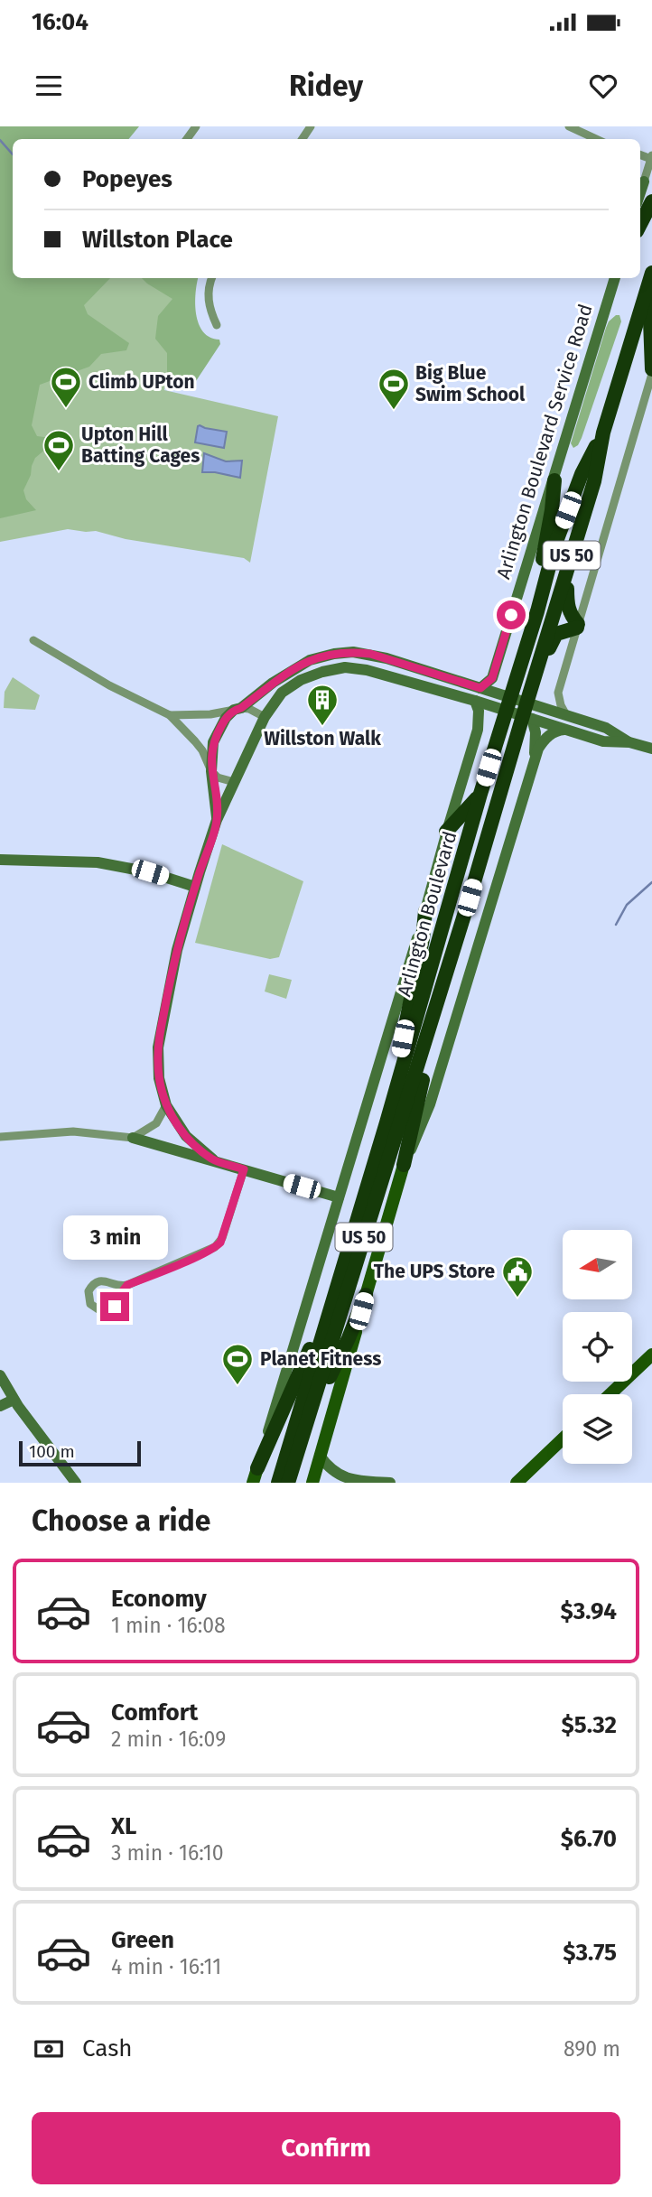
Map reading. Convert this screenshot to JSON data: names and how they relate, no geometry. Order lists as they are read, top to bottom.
{
  "streets": {
    "highway": ["US 50", "Arlington Boulevard"],
    "street": ["Arlington Boulevard Service Road"]
  },
  "places": {
    "sports": [
      "Climb UPton",
      "Big Blue Swim School",
      "Upton Hill Batting Cages",
      "Planet Fitness"
    ],
    "building": ["Willston Walk"],
    "public building": ["The UPS Store"]
  },
  "scale_bar": "100 m",
  "north": "left",
  "page": {
    "status": "16:04",
    "header": "Ridey",
    "banner": ["Popeyes", "Willston Place"],
    "bubble": "3 min",
    "scale": "100 m",
    "heading": "Choose a ride",
    "list": [
      {
        "name": "Economy",
        "note": "1 min · 16:08",
        "value": "$3.94"
      },
      {
        "name": "Comfort",
        "note": "2 min · 16:09",
        "value": "$5.32"
      },
      {
        "name": "XL",
        "note": "3 min · 16:10",
        "value": "$6.70"
      },
      {
        "name": "Green",
        "note": "4 min · 16:11",
        "value": "$3.75"
      }
    ],
    "pay": ["Cash", "890 m"],
    "buttons": "Confirm"
  }
}
